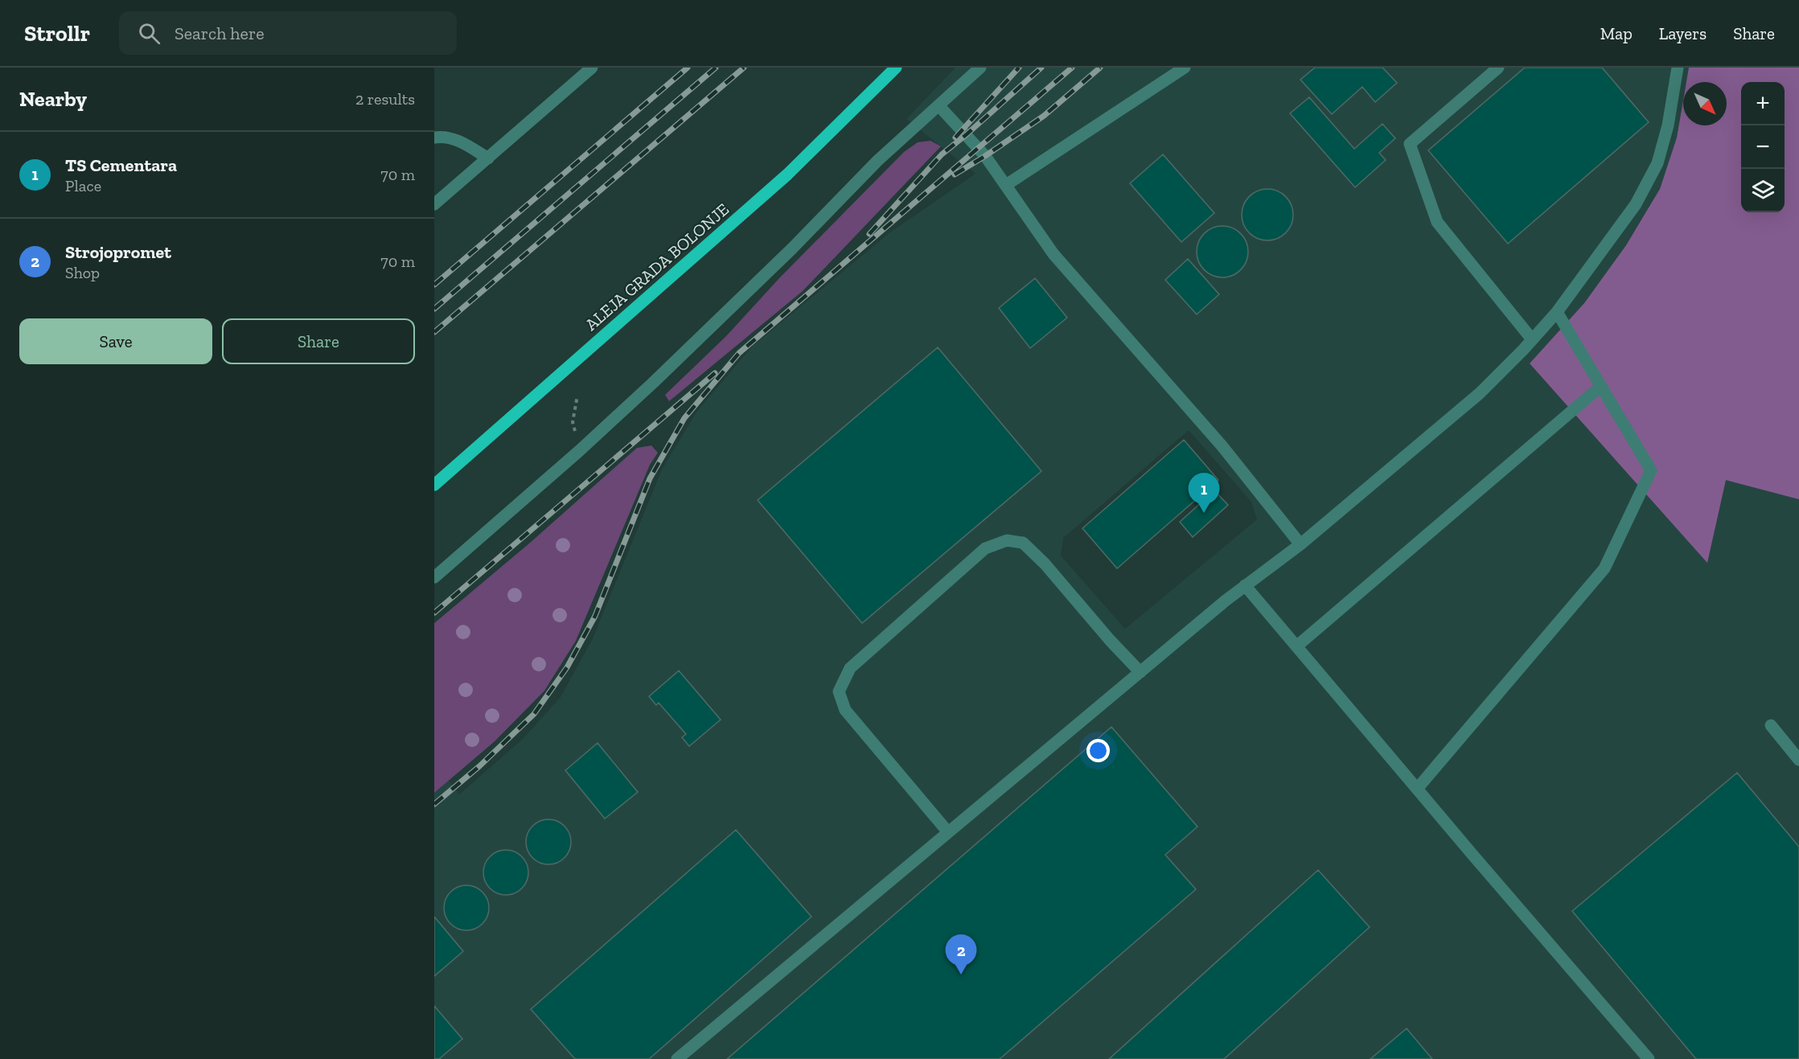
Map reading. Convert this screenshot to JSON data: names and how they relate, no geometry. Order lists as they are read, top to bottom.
{
  "streets": {
    "main road": ["ALEJA GRADA BOLONJE"]
  },
  "north": "bottom right",
  "page": {
    "header": "Strollr",
    "search": "Search here",
    "nav": ["Map", "Layers", "Share"],
    "heading": ["Nearby", "2 results"],
    "map_buttons": ["+", "−"],
    "list": [
      {
        "mark": "1",
        "name": "TS Cementara",
        "note": "Place",
        "value": "70 m"
      },
      {
        "mark": "2",
        "name": "Strojopromet",
        "note": "Shop",
        "value": "70 m"
      }
    ],
    "buttons": ["Save", "Share"],
    "pins": ["1", "2"]
  }
}
